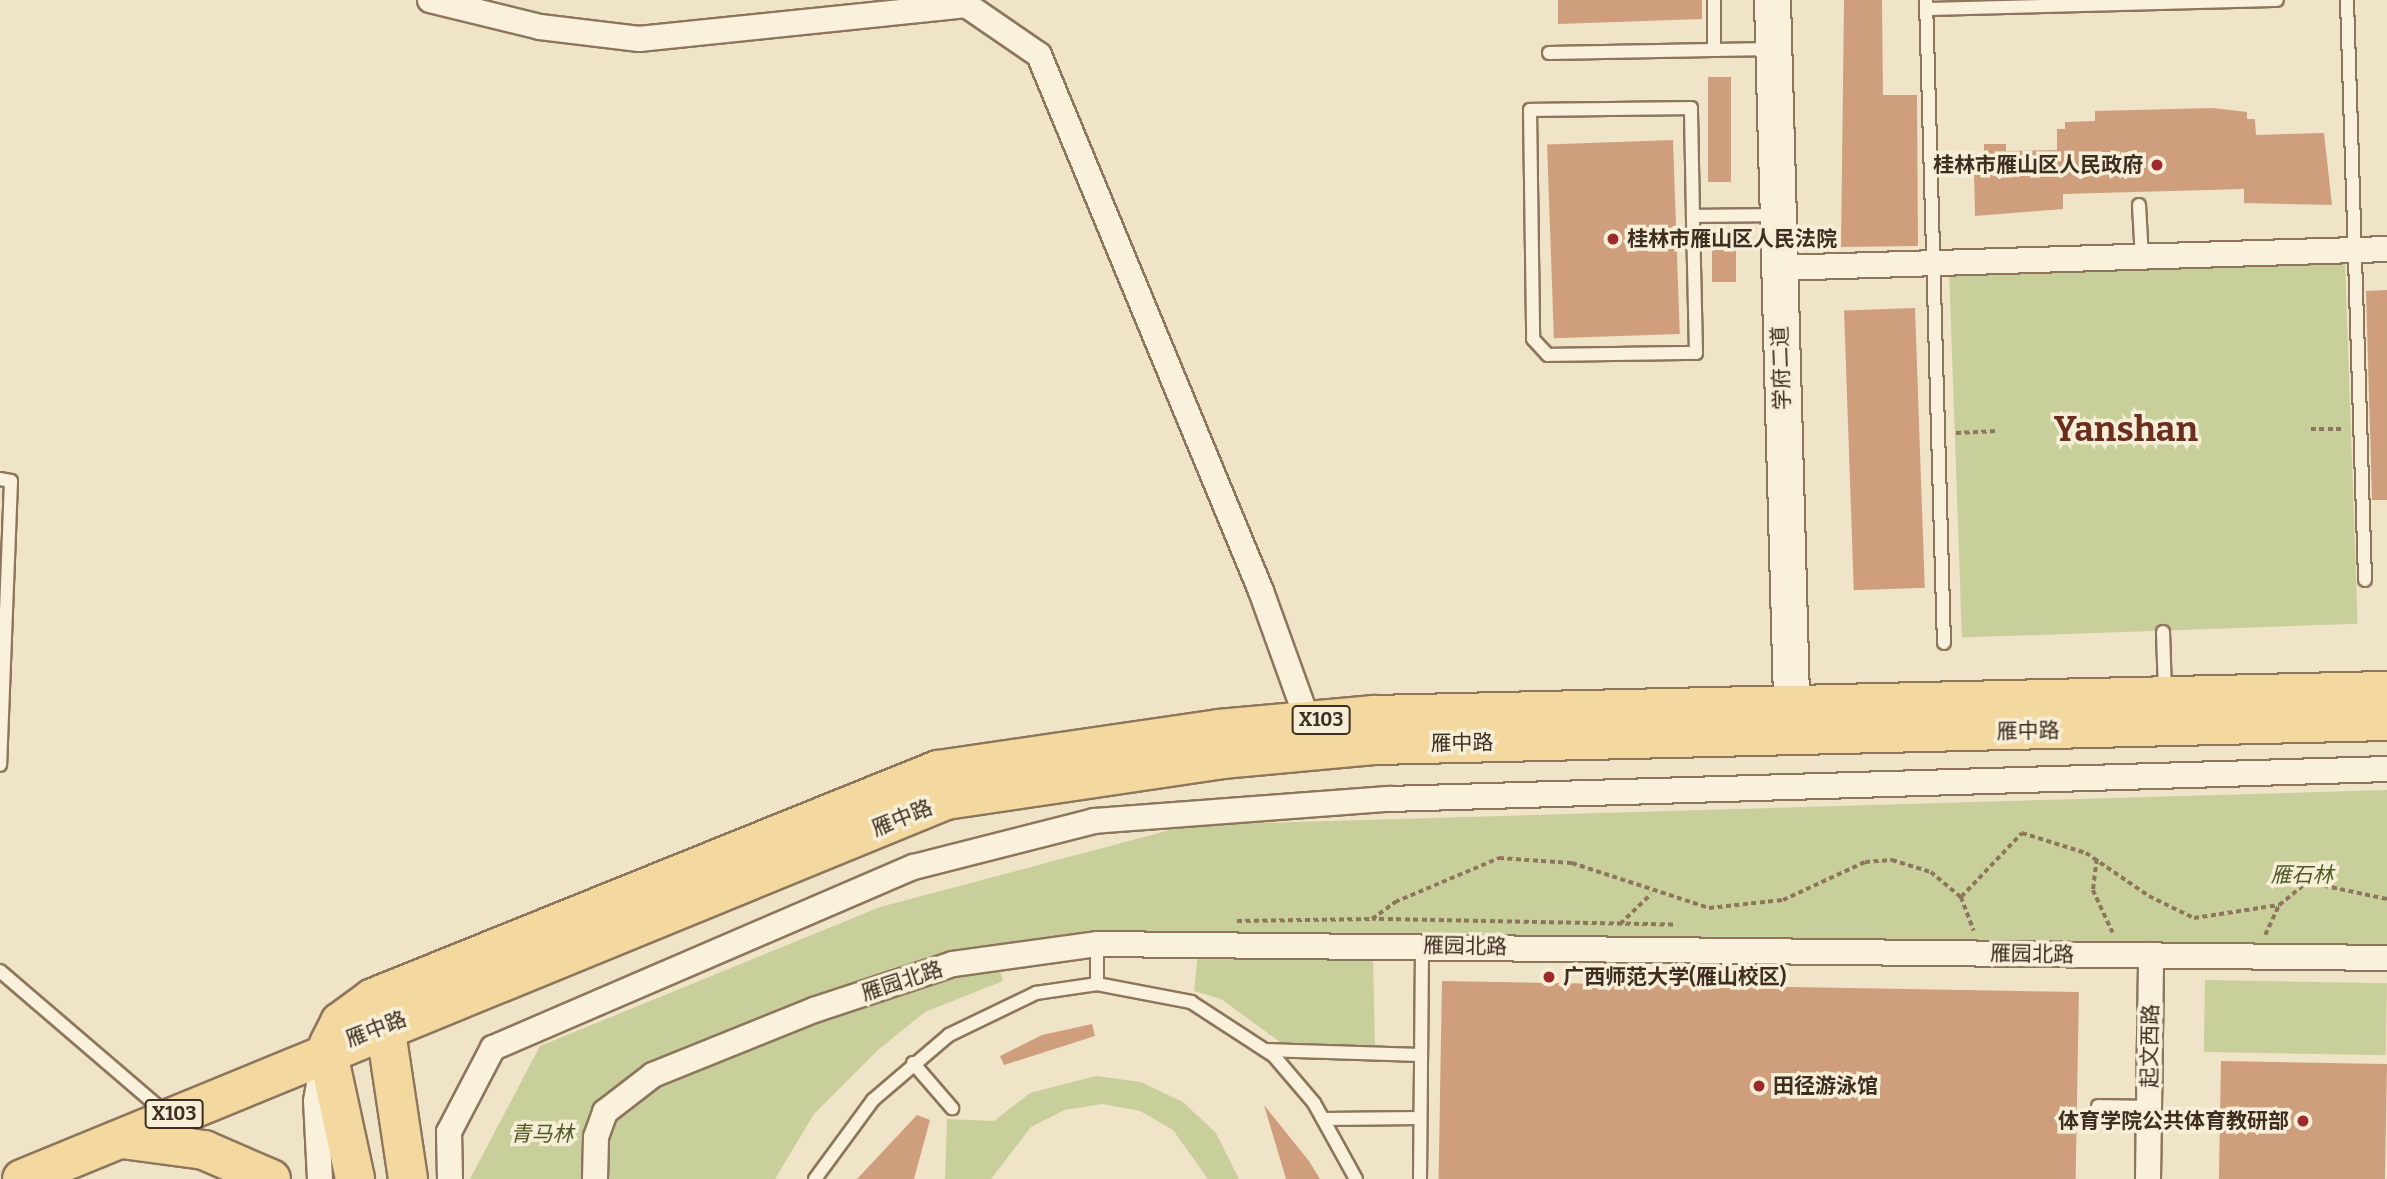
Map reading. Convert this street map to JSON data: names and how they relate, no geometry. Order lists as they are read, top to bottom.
{
  "streets": {
    "main road": ["X103", "雁中路"],
    "street": ["学府二道", "雁园北路", "起文西路"]
  },
  "crossings": [
    ["学府二道", "雁中路"],
    ["X103", "雁中路"],
    ["雁园北路", "起文西路"]
  ],
  "districts": ["Yanshan"],
  "parks": ["雁石林", "青马林"],
  "places": [
    "桂林市雁山区人民政府",
    "桂林市雁山区人民法院",
    "广西师范大学(雁山校区)",
    "田径游泳馆",
    "体育学院公共体育教研部"
  ]
}
